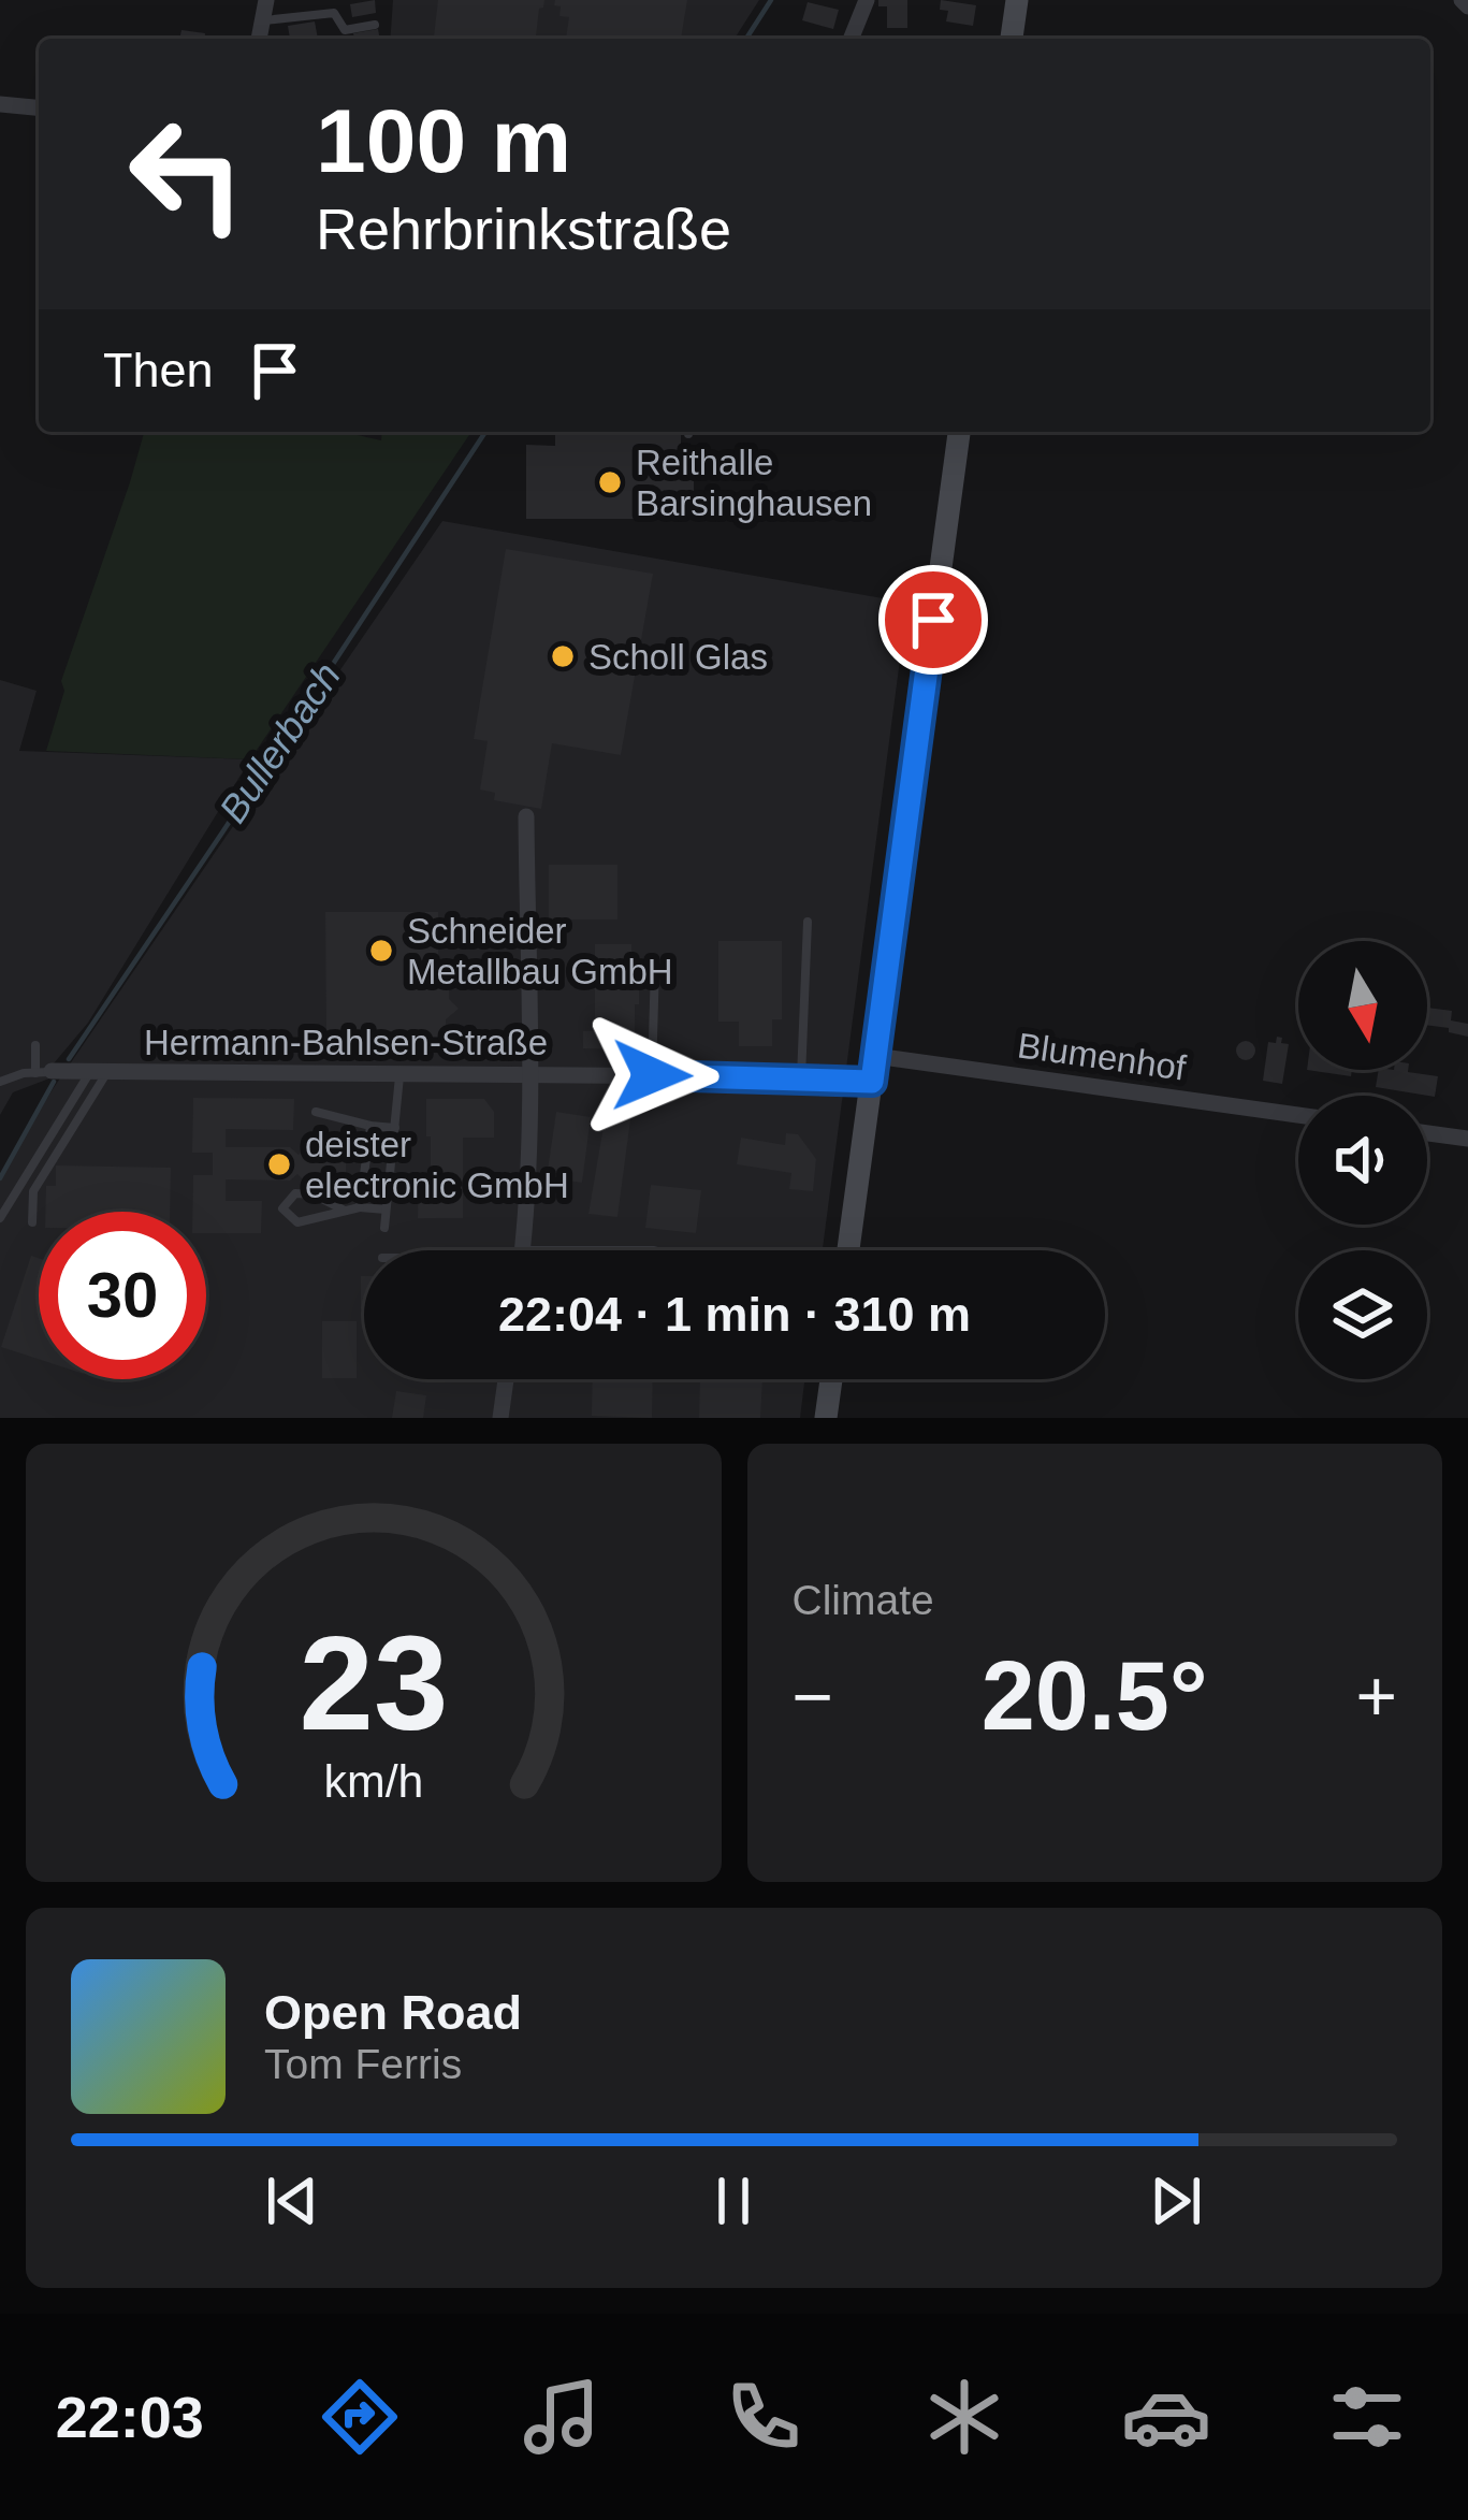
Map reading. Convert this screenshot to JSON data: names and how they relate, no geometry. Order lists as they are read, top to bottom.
{
  "streets": {
    "street": ["Hermann-Bahlsen-Straße", "Blumenhof"]
  },
  "water": ["Bullerbach"],
  "places": [
    "Reithalle Barsinghausen",
    "Scholl Glas",
    "Schneider Metallbau GmbH",
    "deister electronic GmbH"
  ],
  "north": "bottom",
  "page": {
    "turn": ["100 m", "Rehrbrinkstraße"],
    "then": "Then",
    "limit": "30",
    "trip": "22:04 · 1 min · 310 m",
    "tile": "Climate",
    "heat": ["−", "20.5°", "+"],
    "song": ["Open Road", "Tom Ferris"],
    "tabs": "22:03",
    "gauge": ["23", "km/h"]
  }
}
